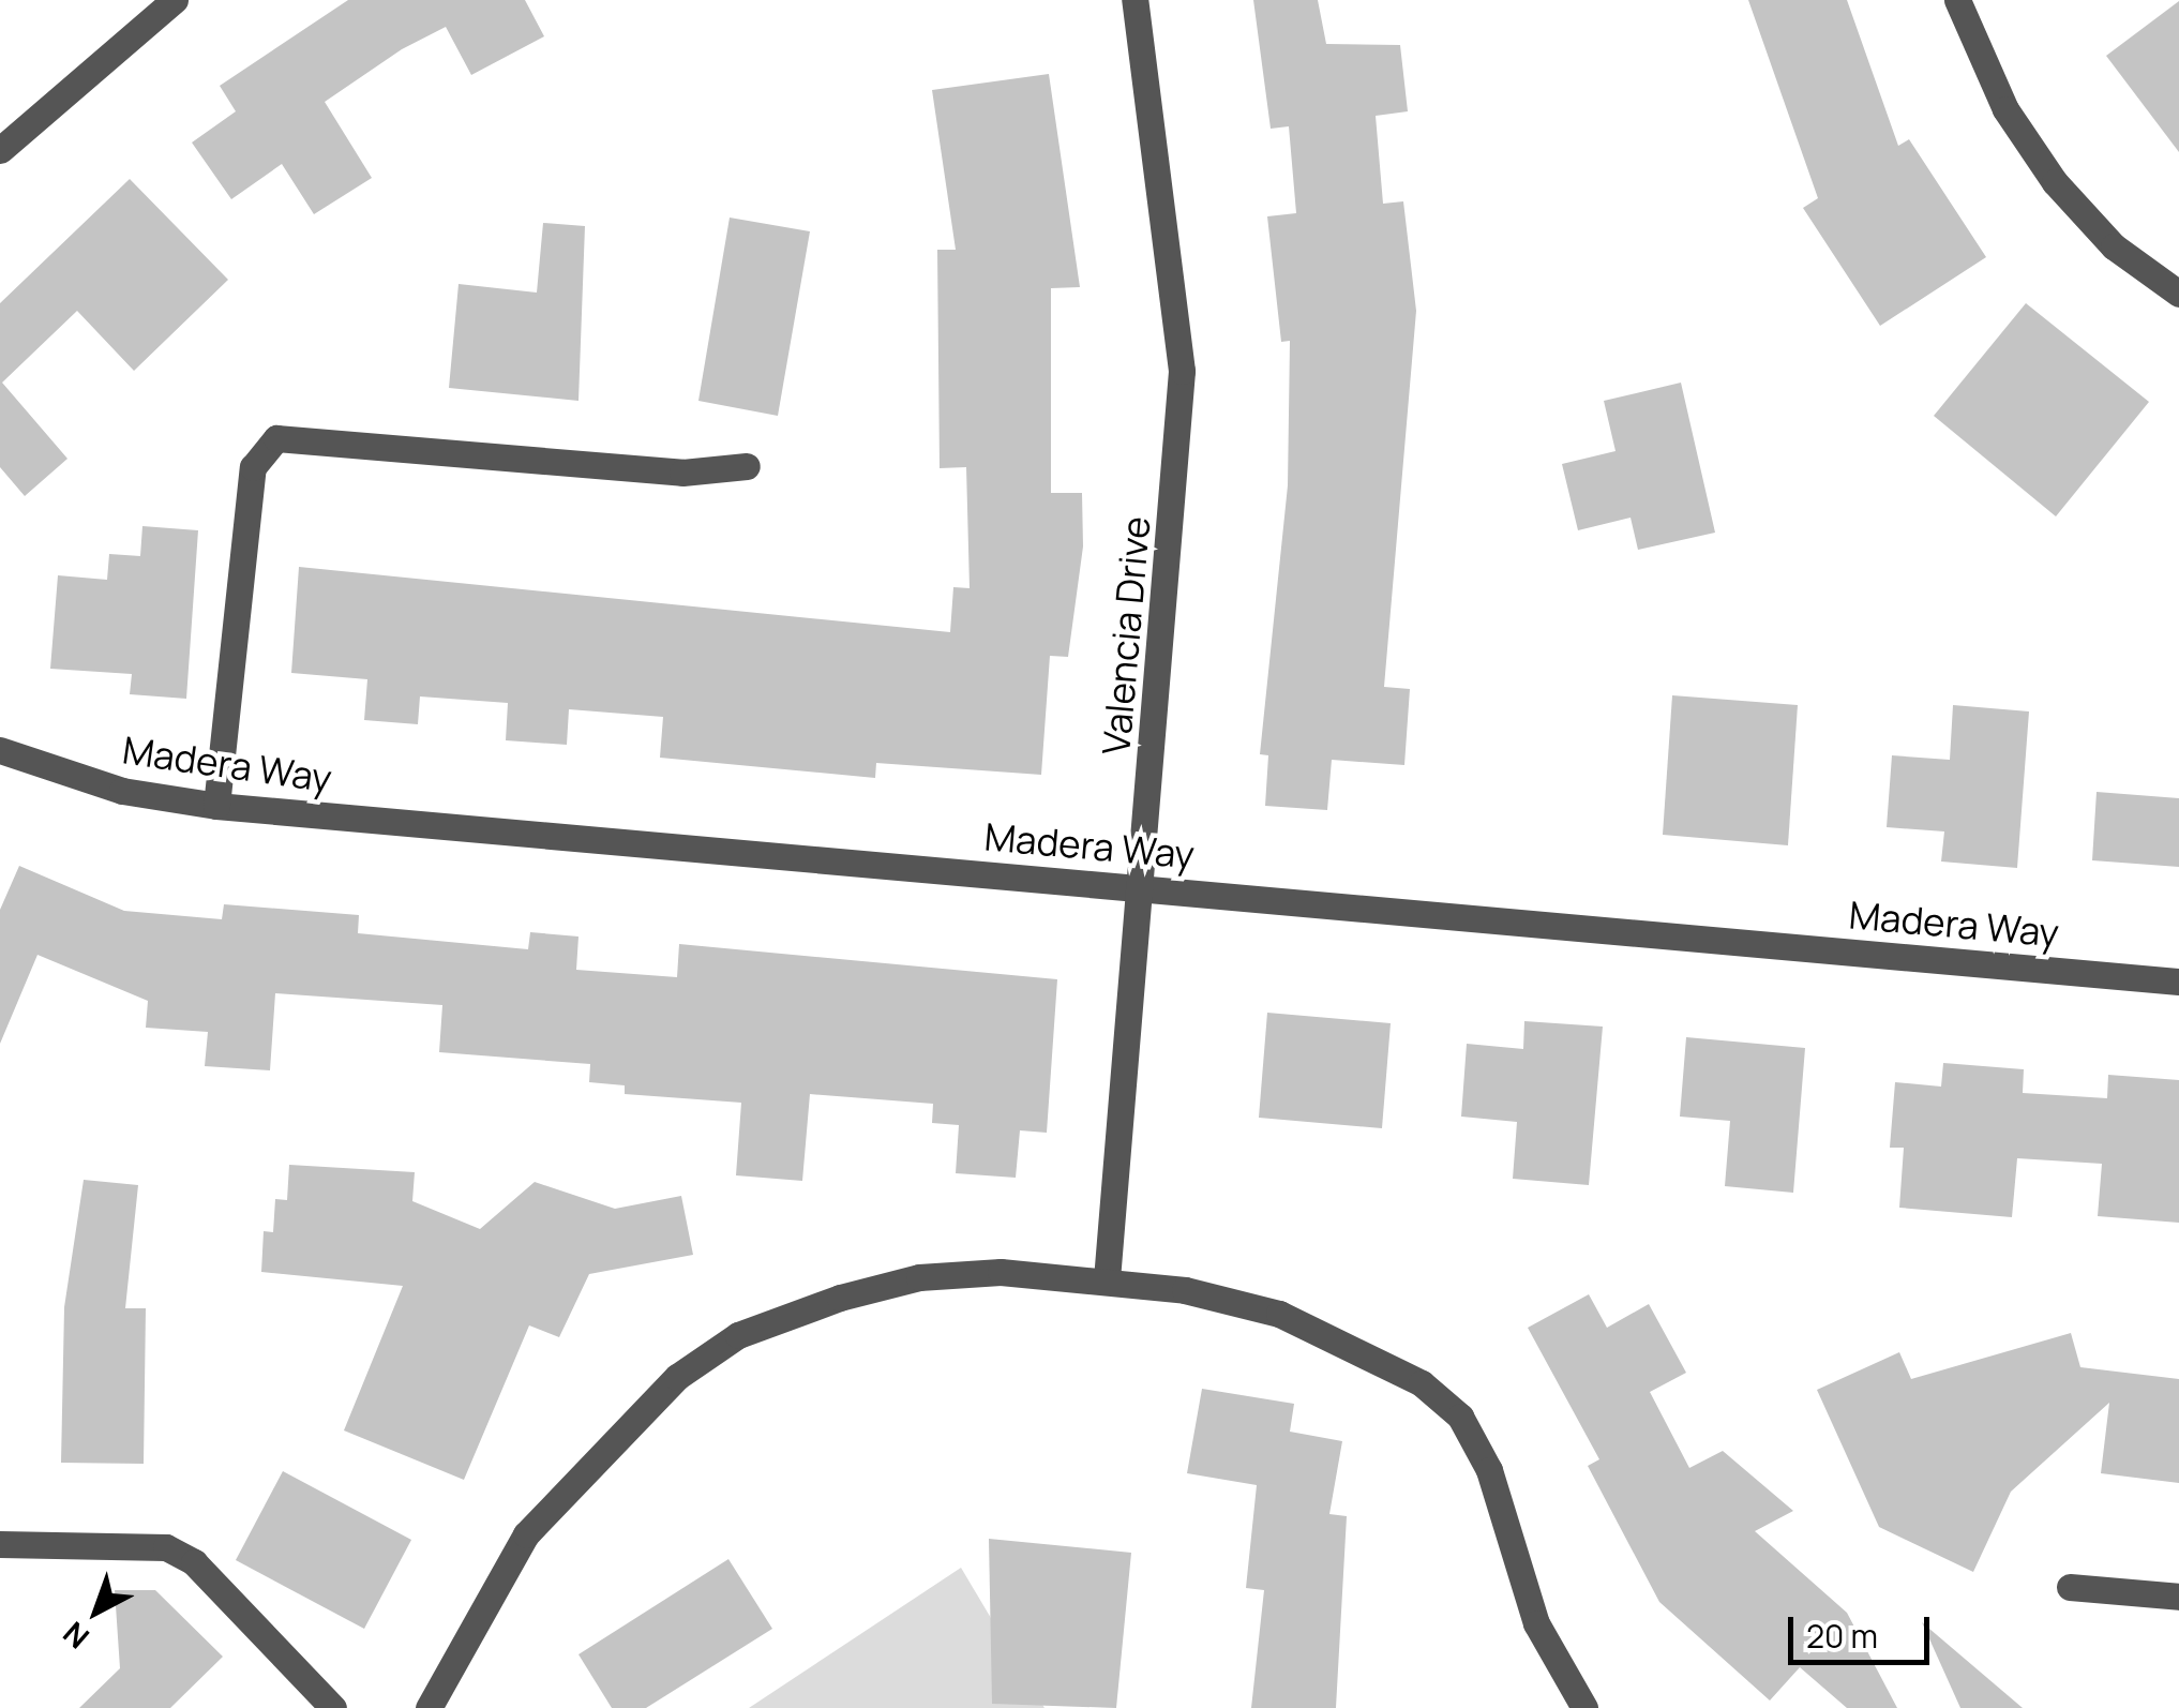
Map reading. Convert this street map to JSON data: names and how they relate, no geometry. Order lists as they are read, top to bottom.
{
  "streets": {
    "street": ["Valencia Drive", "Madera Way"]
  },
  "crossings": [
    ["Valencia Drive", "Madera Way"]
  ],
  "scale_bar": "20 m",
  "north": "bottom left"
}
